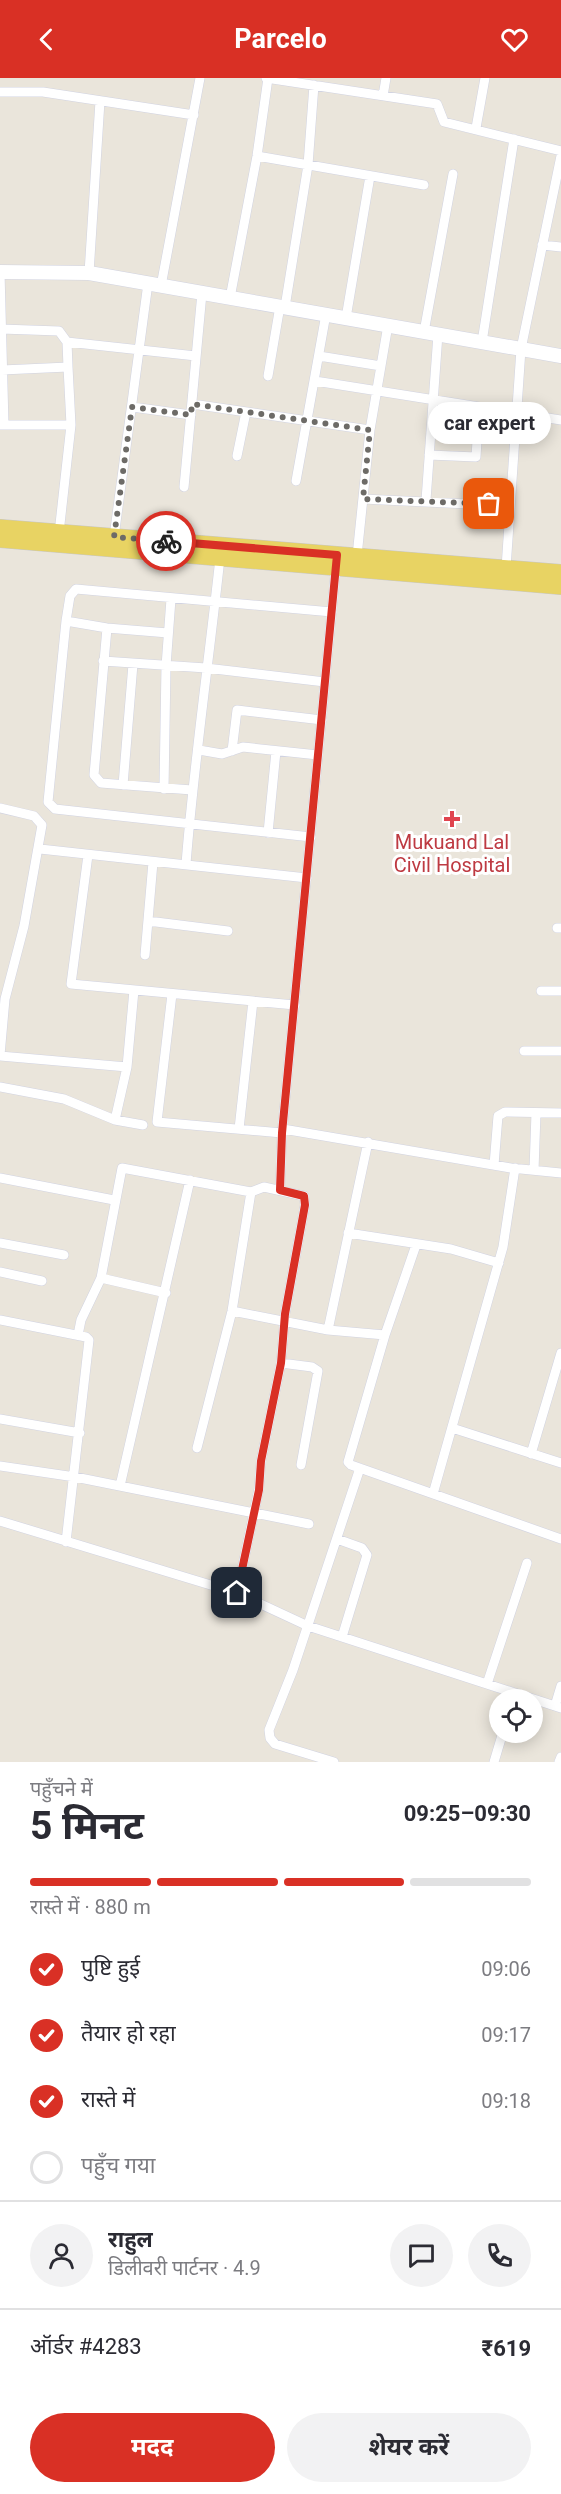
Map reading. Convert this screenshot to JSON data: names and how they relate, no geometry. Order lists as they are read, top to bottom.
{
  "places": {
    "other": ["car expert"],
    "health": ["Mukuand Lal Civil Hospital"]
  },
  "page": {
    "header": "Parcelo",
    "bubble": "car expert",
    "heading": ["5 मिनट", "पहुँचने में", "09:25–09:30"],
    "panel": [
      "राहुल",
      "डिलीवरी पार्टनर · 4.9",
      "ऑर्डर #4283",
      "₹619"
    ],
    "bar": "रास्ते में · 880 m",
    "list": [
      ["पुष्टि हुई", "09:06"],
      ["तैयार हो रहा", "09:17"],
      ["रास्ते में", "09:18"],
      "पहुँच गया"
    ],
    "buttons": ["मदद", "शेयर करें"]
  }
}
